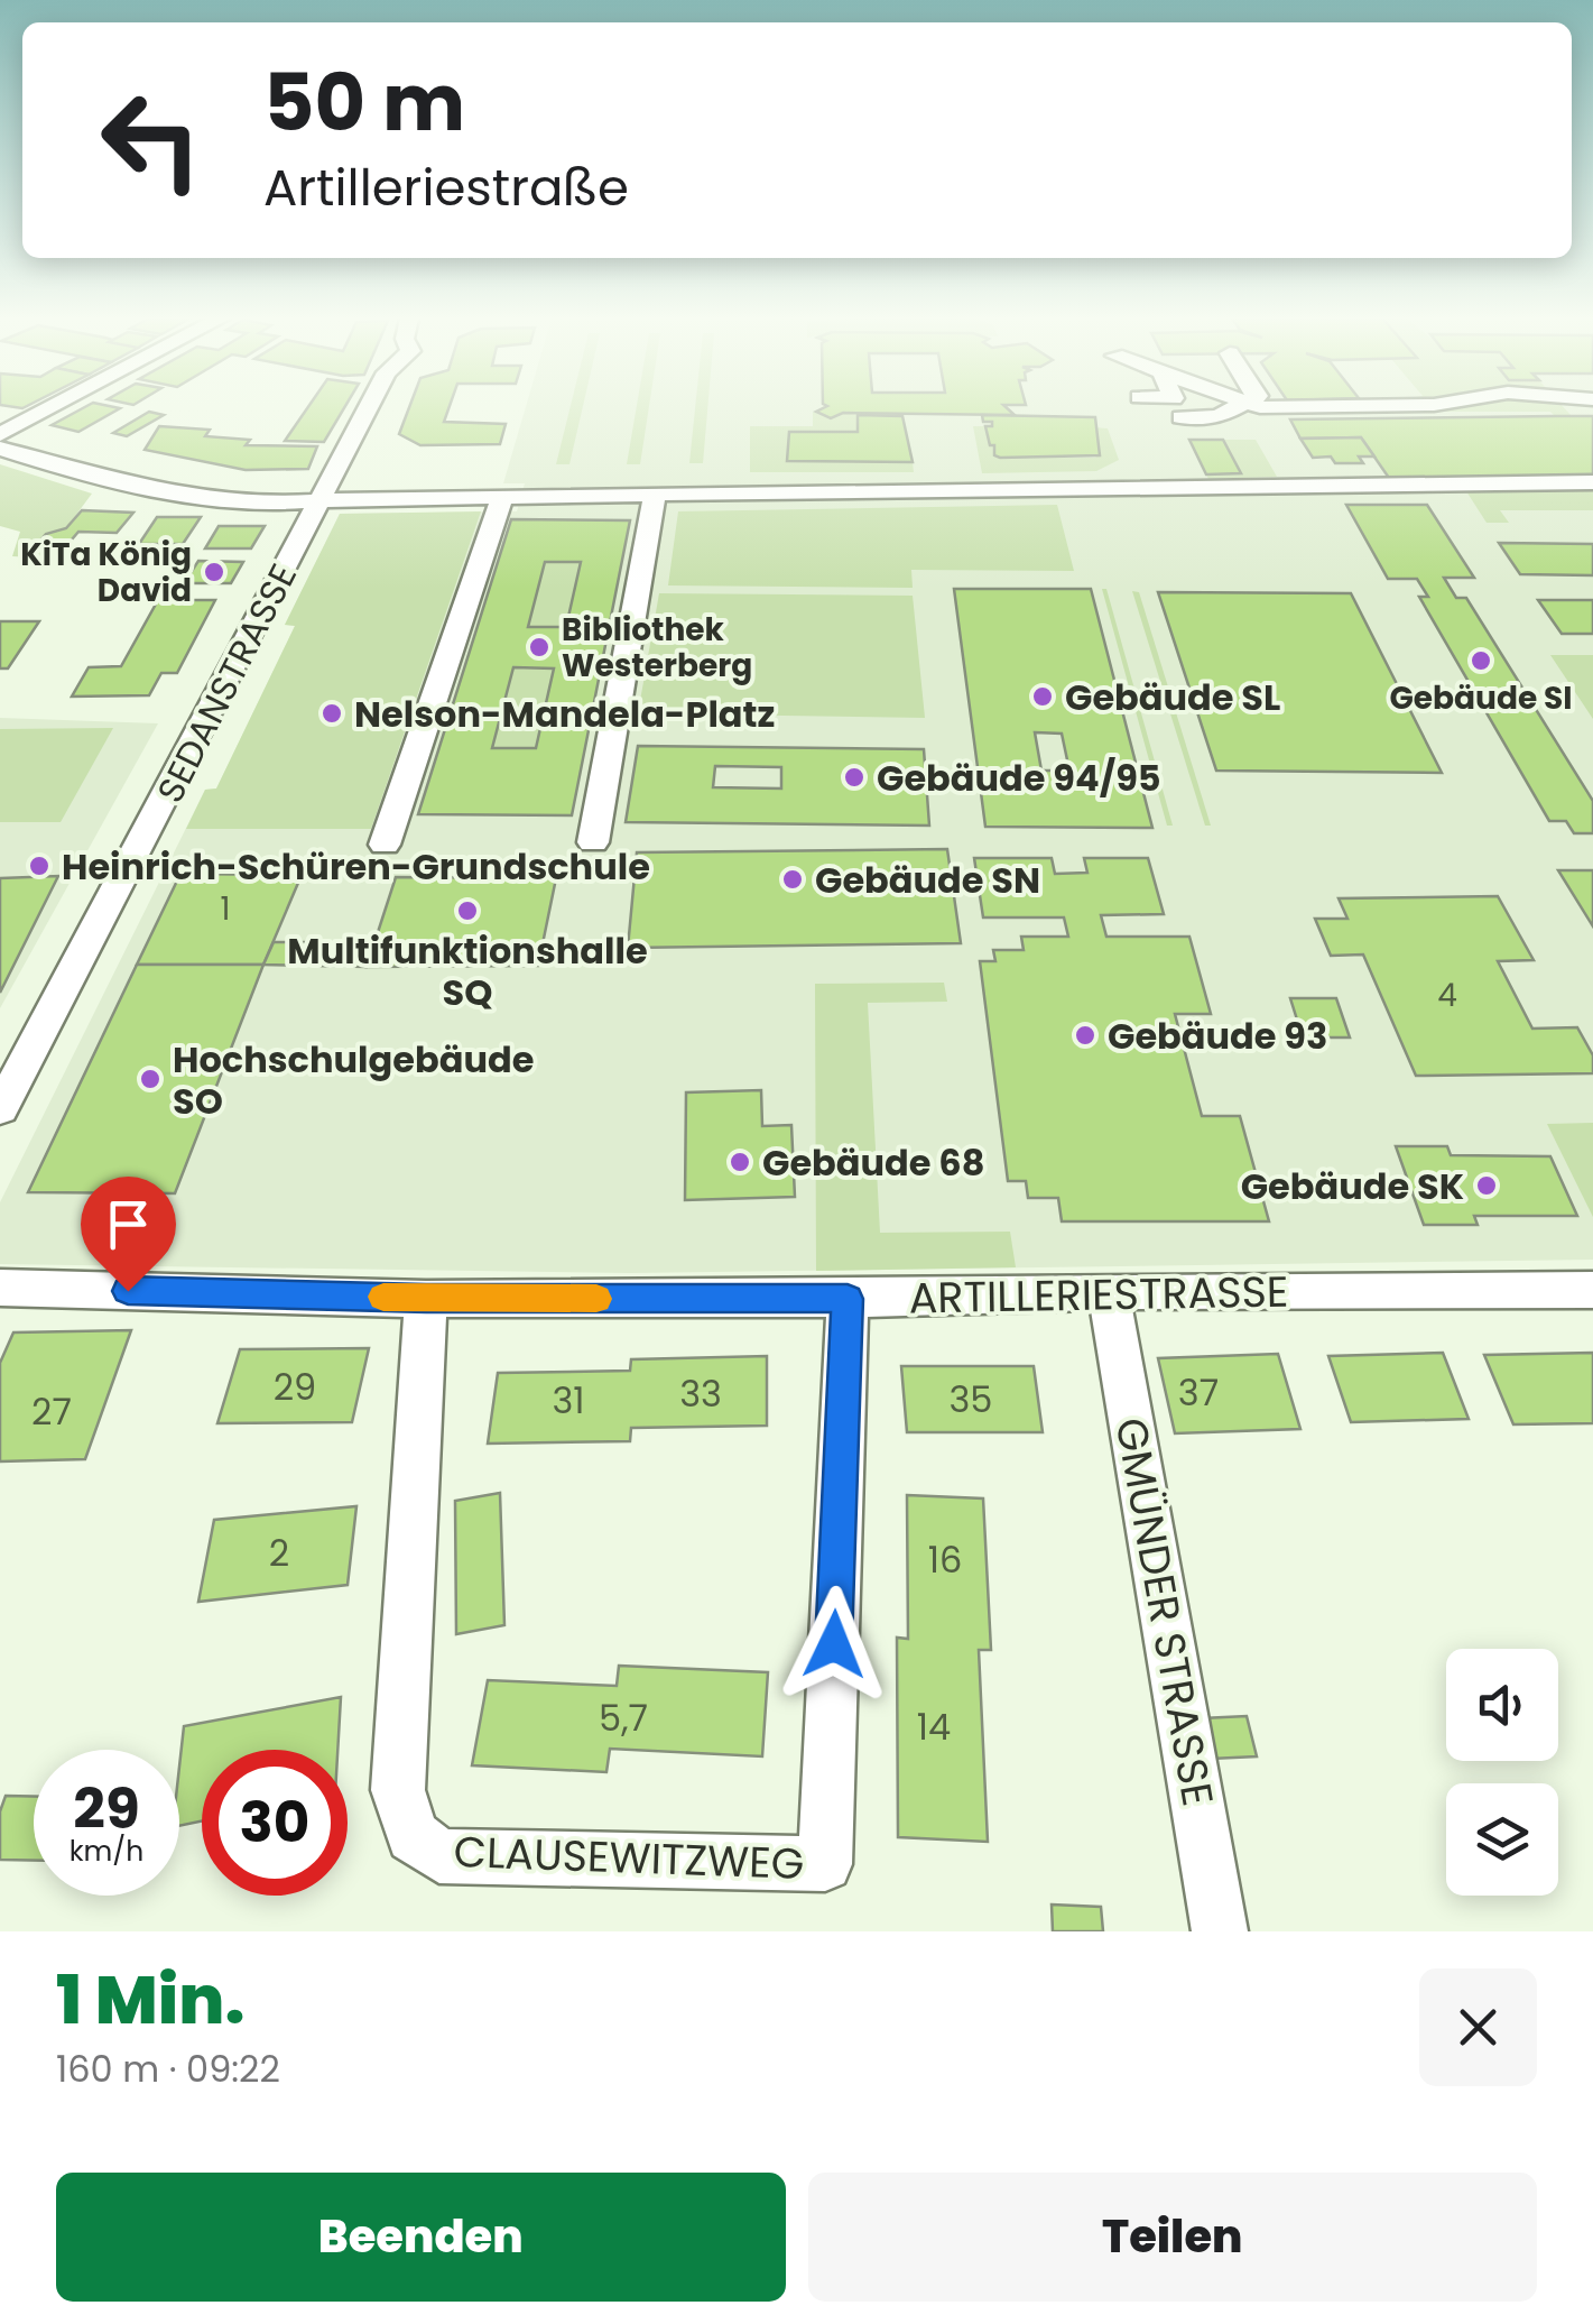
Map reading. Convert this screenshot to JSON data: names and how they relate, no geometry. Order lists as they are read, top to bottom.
{
  "streets": {
    "street": [
      "SEDANSTRASSE",
      "ARTILLERIESTRASSE",
      "GMÜNDER STRASSE",
      "CLAUSEWITZWEG"
    ]
  },
  "crossings": [
    ["ARTILLERIESTRASSE", "GMÜNDER STRASSE"],
    ["ARTILLERIESTRASSE", "CLAUSEWITZWEG"]
  ],
  "places": [
    "KiTa König David",
    "Bibliothek Westerberg",
    "Gebäude SI",
    "Gebäude SL",
    "Nelson-Mandela-Platz",
    "Gebäude 94/95",
    "Heinrich-Schüren-Grundschule",
    "Gebäude SN",
    "Multifunktionshalle SQ",
    "Gebäude 93",
    "Hochschulgebäude SO",
    "Gebäude 68",
    "Gebäude SK"
  ],
  "house_numbers": [
    "1",
    "4",
    "29",
    "37",
    "33",
    "35",
    "31",
    "27",
    "2",
    "16",
    "5,7",
    "14"
  ],
  "page": {
    "turn": ["50 m", "Artilleriestraße"],
    "speed": "29 km/h",
    "limit": "30",
    "heading": ["1 Min.", "160 m · 09:22"],
    "buttons": ["Beenden", "Teilen"]
  }
}
